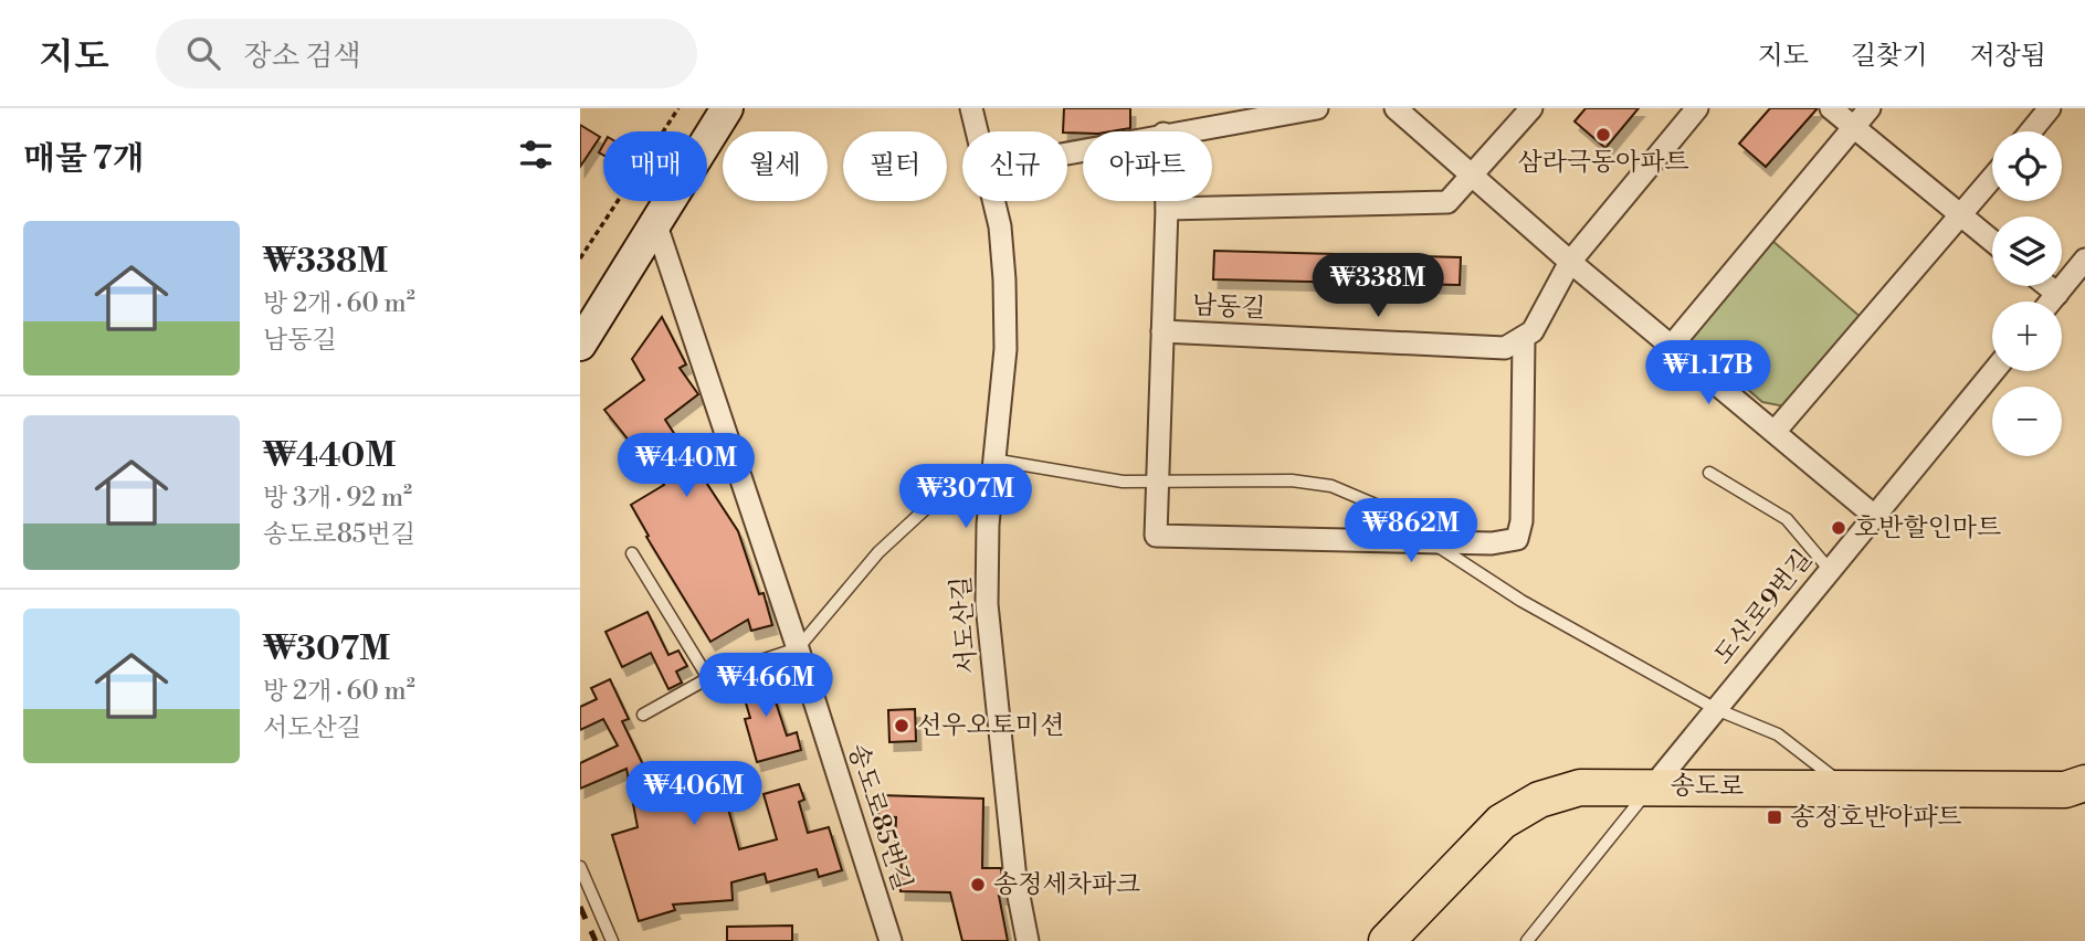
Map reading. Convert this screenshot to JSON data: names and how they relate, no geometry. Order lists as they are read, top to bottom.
{
  "streets": {
    "main road": ["송도로"],
    "street": [
      "남동길",
      "도산로9번길",
      "서도산길",
      "송도로85번길"
    ]
  },
  "crossings": [
    ["도산로9번길", "송도로"]
  ],
  "places": {
    "other": [
      "삼라극동아파트",
      "호반할인마트",
      "선우오토미션",
      "송정세차파크"
    ],
    "transit": ["송정호반아파트"]
  },
  "page": {
    "header": "지도",
    "search": "장소 검색",
    "nav": ["지도", "길찾기", "저장됨"],
    "heading": "매물 7개",
    "map_buttons": ["+", "−"],
    "chip": [
      "매매",
      "월세",
      "필터",
      "신규",
      "아파트"
    ],
    "list": [
      {
        "name": "₩338M",
        "note": "방 2개 · 60 m² · 남동길"
      },
      {
        "name": "₩440M",
        "note": "방 3개 · 92 m² · 송도로85번길"
      },
      {
        "name": "₩307M",
        "note": "방 2개 · 60 m² · 서도산길"
      }
    ],
    "price": [
      "₩338M",
      "₩1.17B",
      "₩440M",
      "₩307M",
      "₩862M",
      "₩466M",
      "₩406M"
    ]
  }
}
